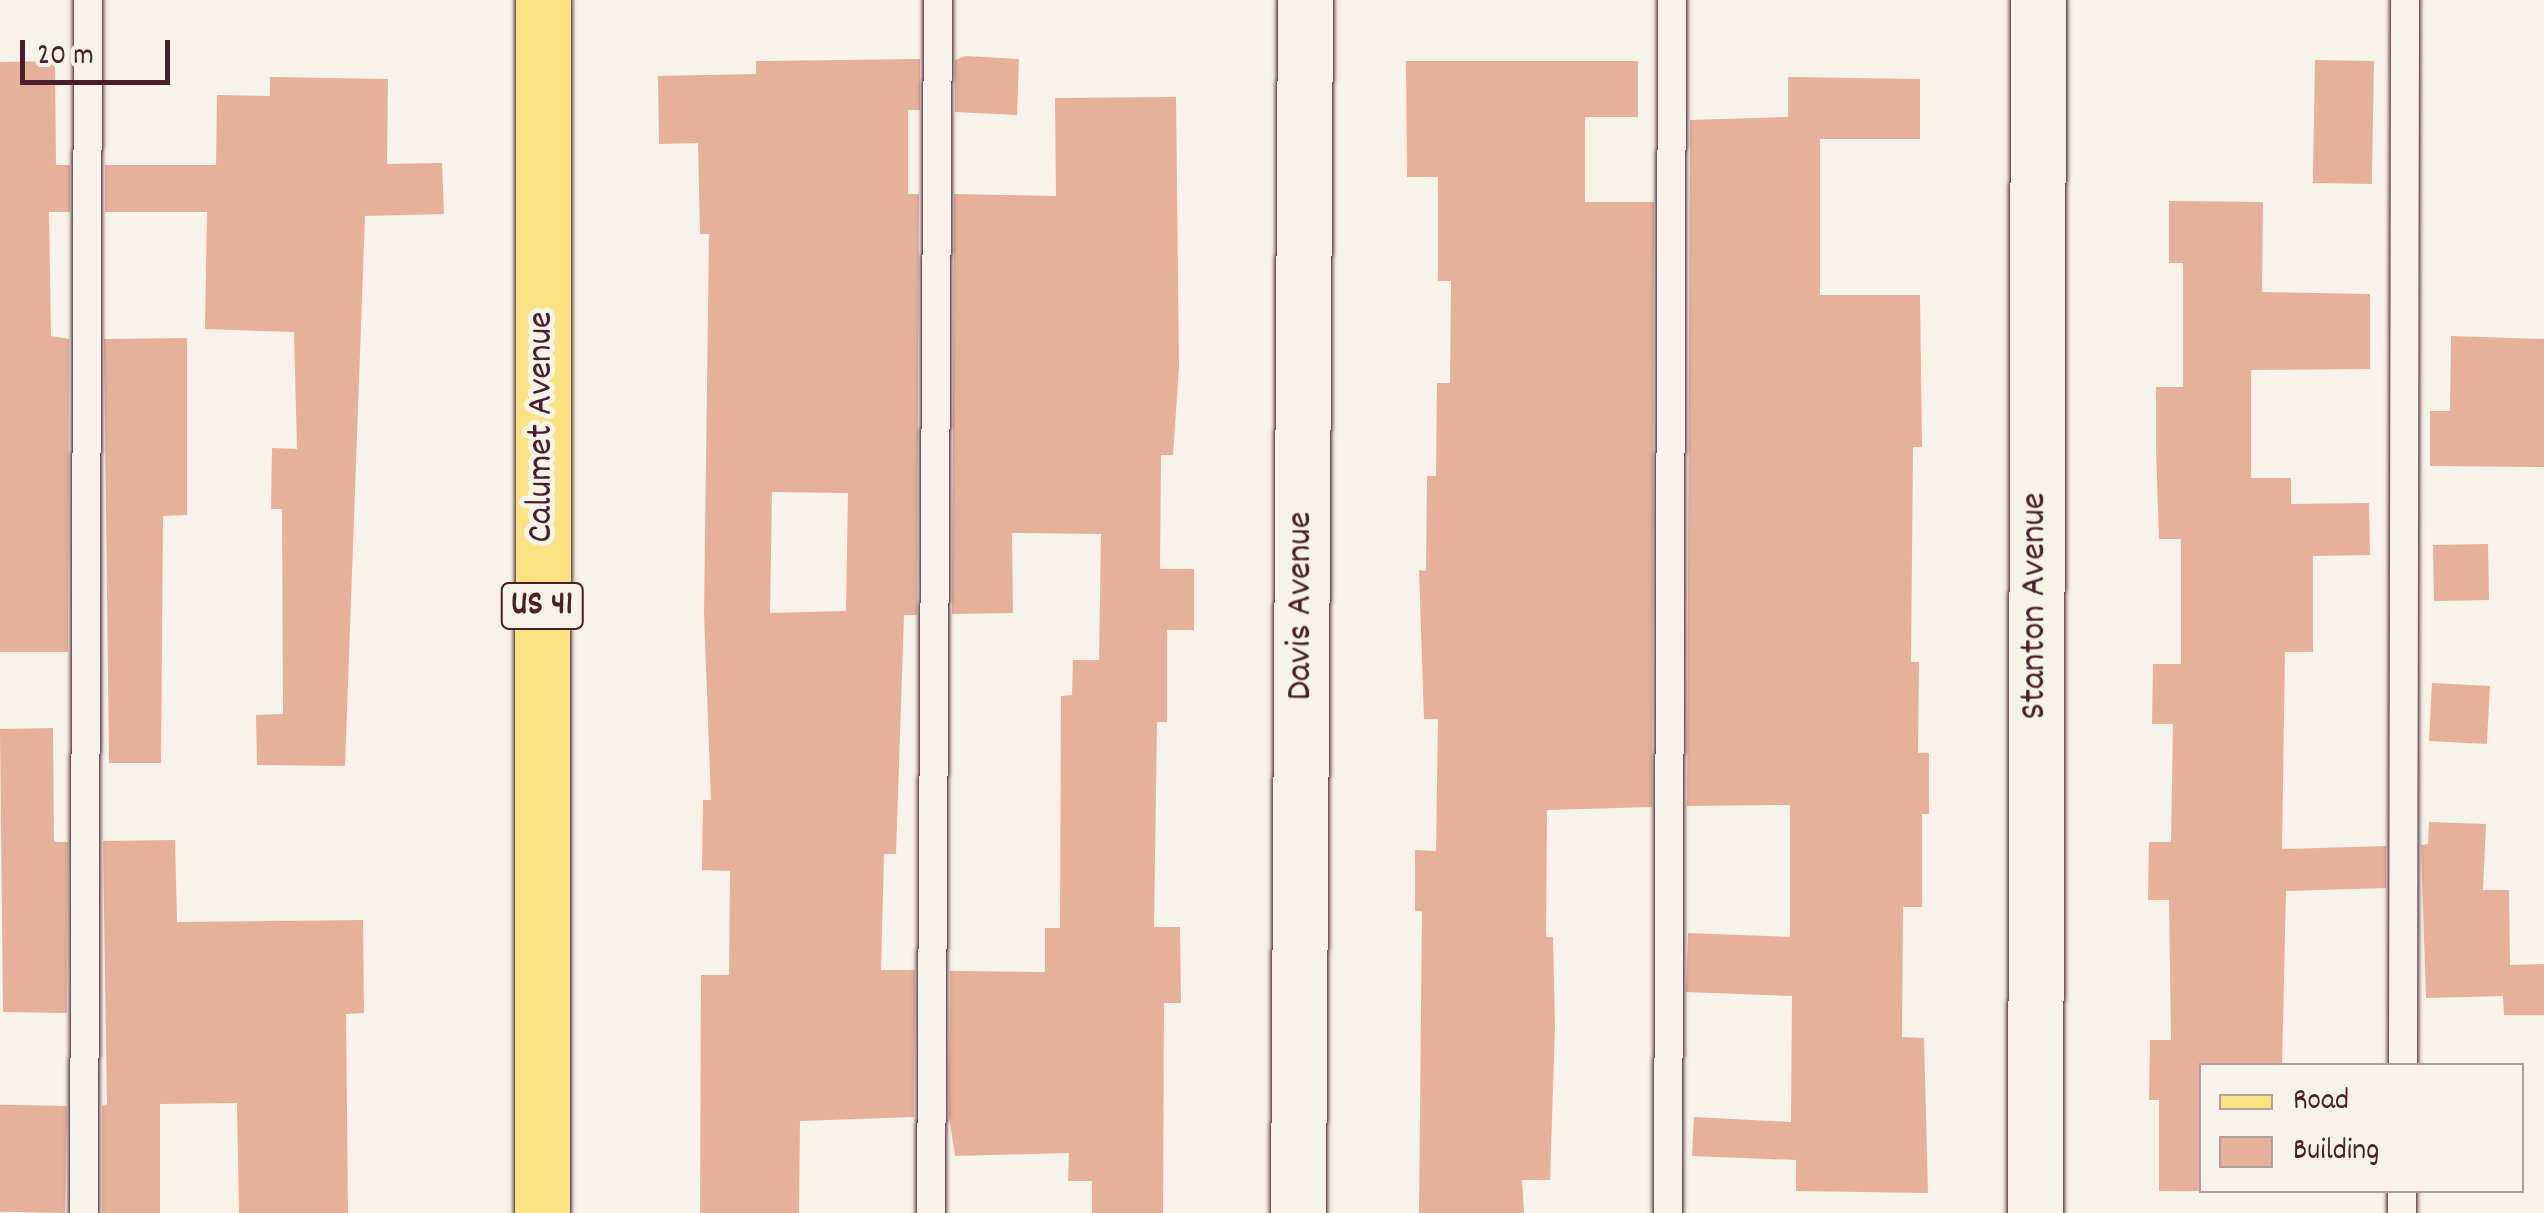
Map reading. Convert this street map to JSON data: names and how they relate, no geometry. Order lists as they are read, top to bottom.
{
  "streets": {
    "main road": ["Calumet Avenue", "US 41"],
    "street": ["Davis Avenue", "Stanton Avenue"]
  },
  "legend": ["Road", "Building"],
  "scale_bar": "20 m"
}
